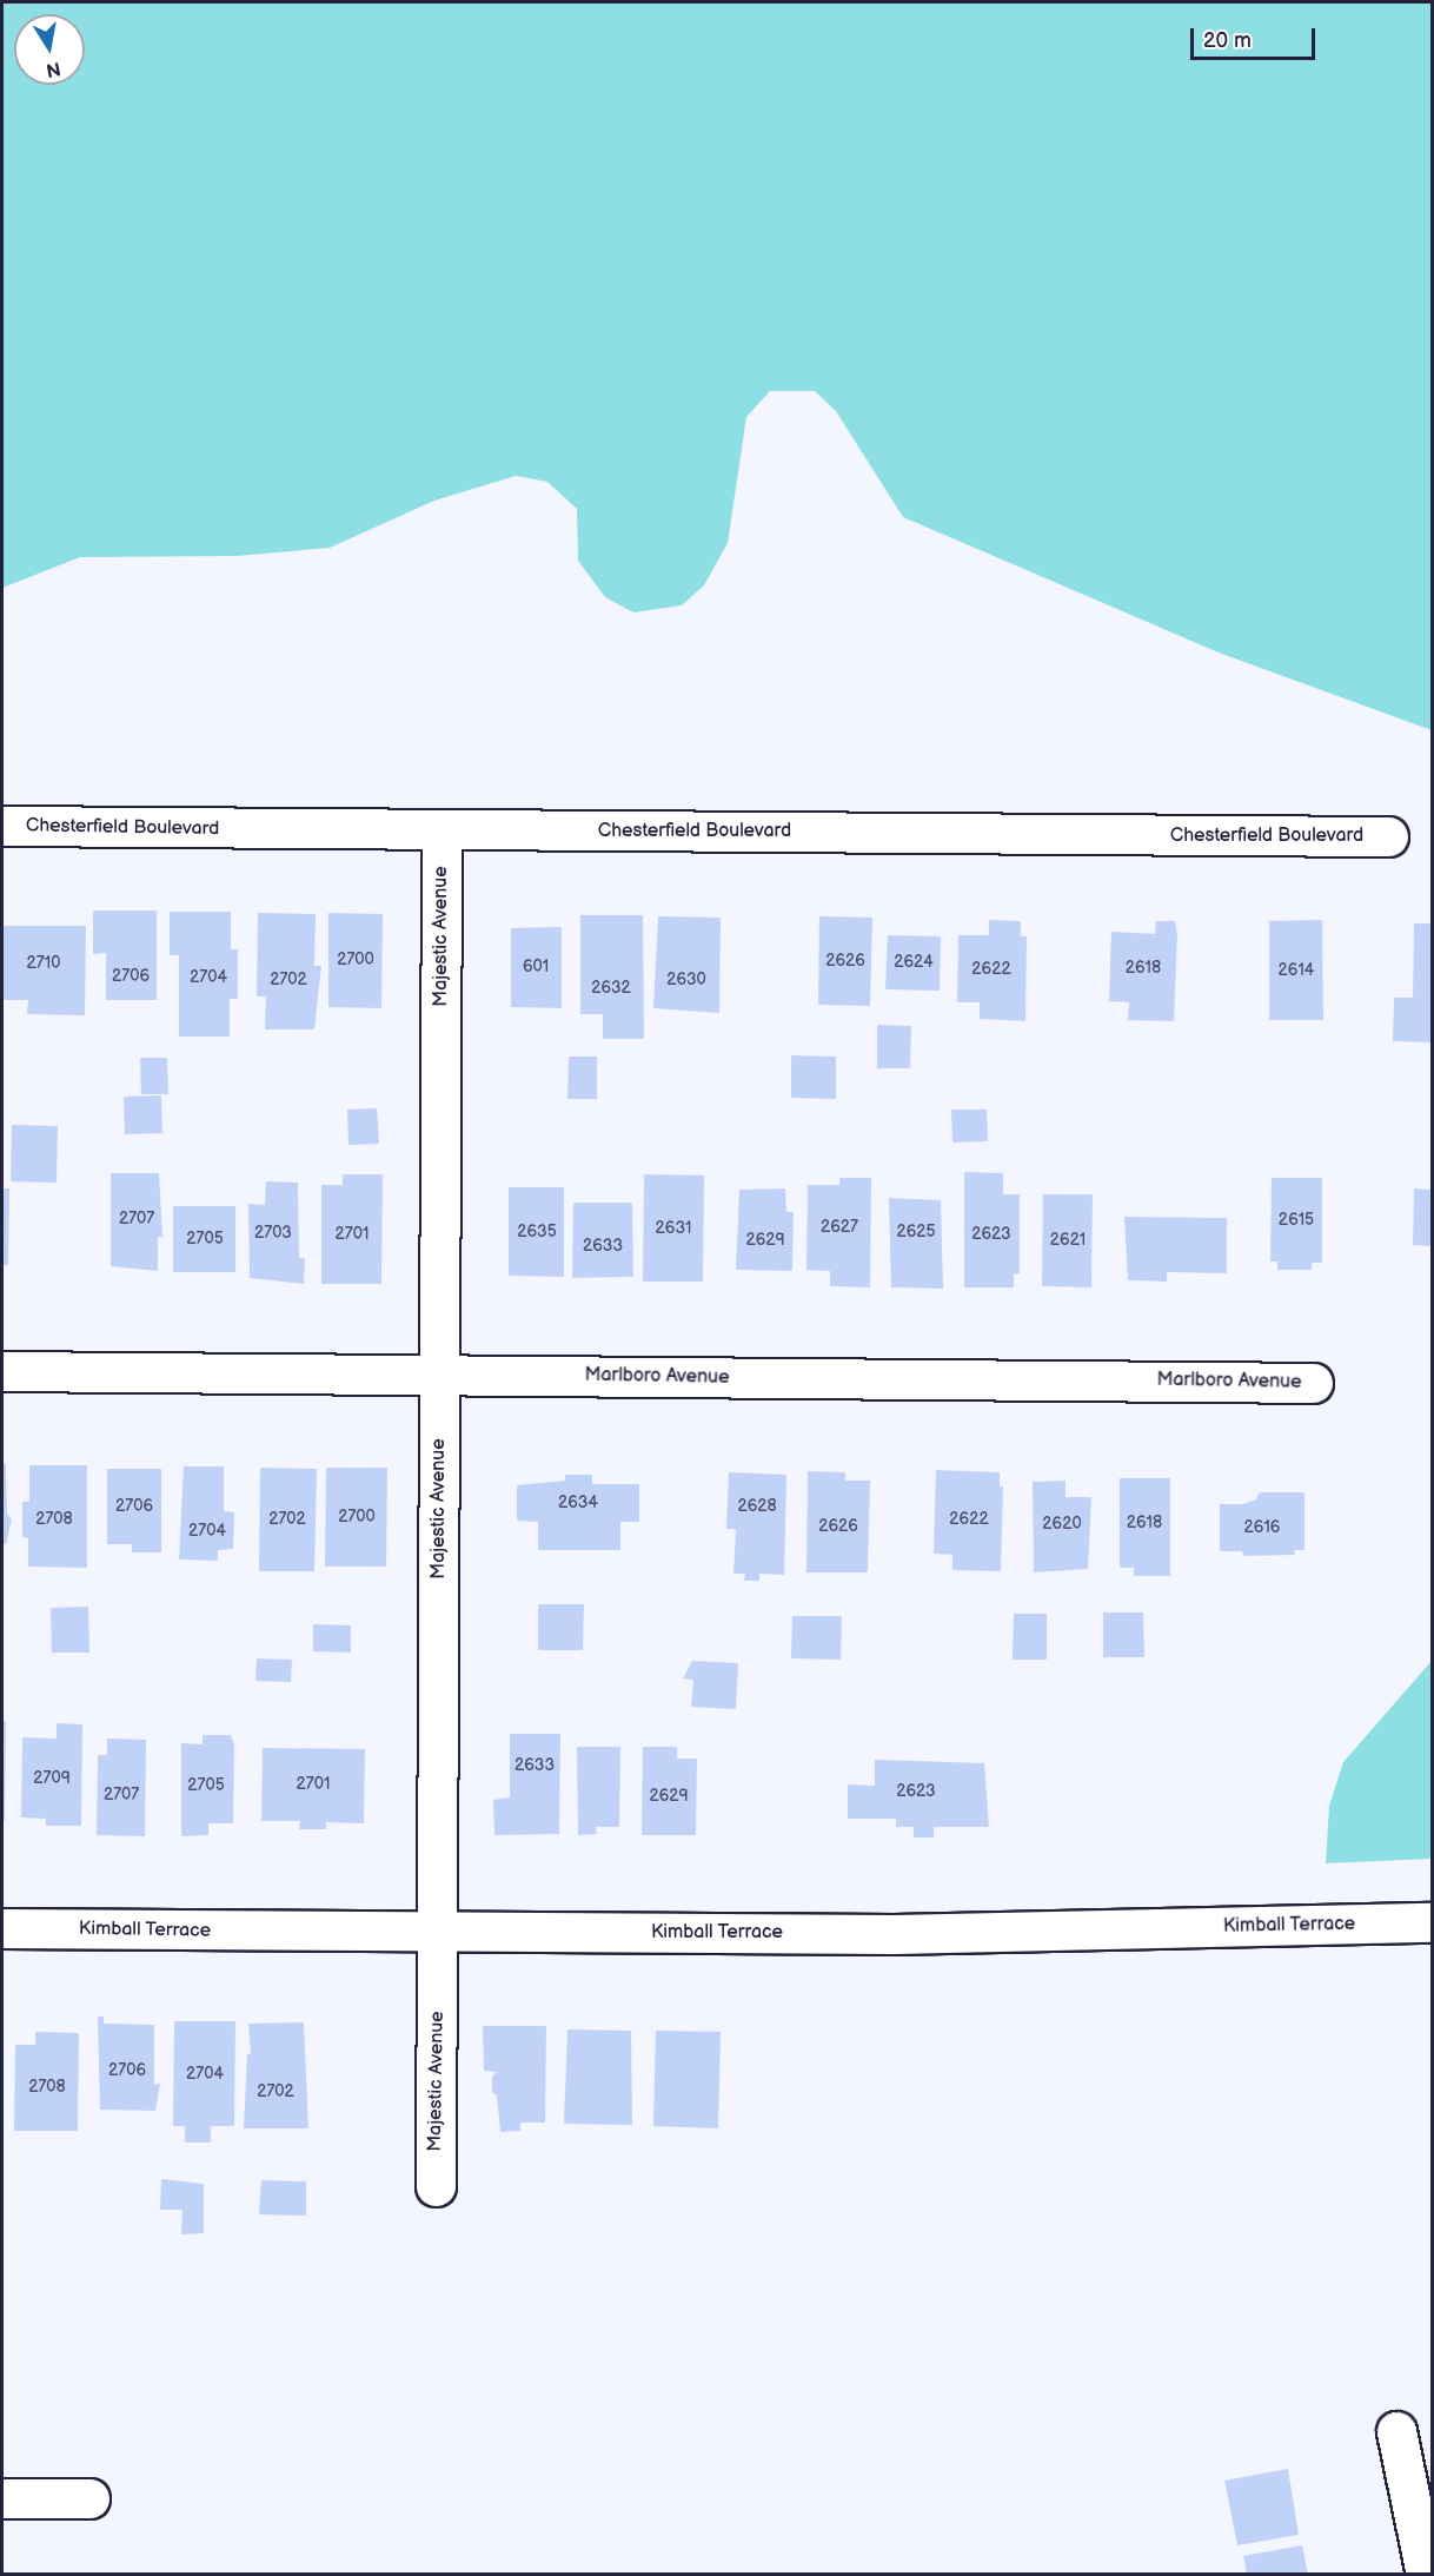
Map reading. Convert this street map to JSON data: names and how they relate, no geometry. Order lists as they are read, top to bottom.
{
  "streets": {
    "street": [
      "Chesterfield Boulevard",
      "Majestic Avenue",
      "Marlboro Avenue",
      "Kimball Terrace"
    ]
  },
  "crossings": [
    ["Chesterfield Boulevard", "Majestic Avenue"],
    ["Majestic Avenue", "Marlboro Avenue"],
    ["Majestic Avenue", "Kimball Terrace"]
  ],
  "house_numbers": [
    "2700",
    "2626",
    "2624",
    "2710",
    "601",
    "2618",
    "2622",
    "2614",
    "2706",
    "2704",
    "2702",
    "2630",
    "2632",
    "2707",
    "2615",
    "2627",
    "2631",
    "2635",
    "2625",
    "2703",
    "2701",
    "2623",
    "2705",
    "2629",
    "2621",
    "2633",
    "2634",
    "2706",
    "2628",
    "2700",
    "2708",
    "2702",
    "2622",
    "2618",
    "2620",
    "2626",
    "2616",
    "2704",
    "2633",
    "2709",
    "2701",
    "2705",
    "2623",
    "2707",
    "2629",
    "2706",
    "2704",
    "2708",
    "2702"
  ],
  "scale_bar": "20 m",
  "north": "bottom"
}
